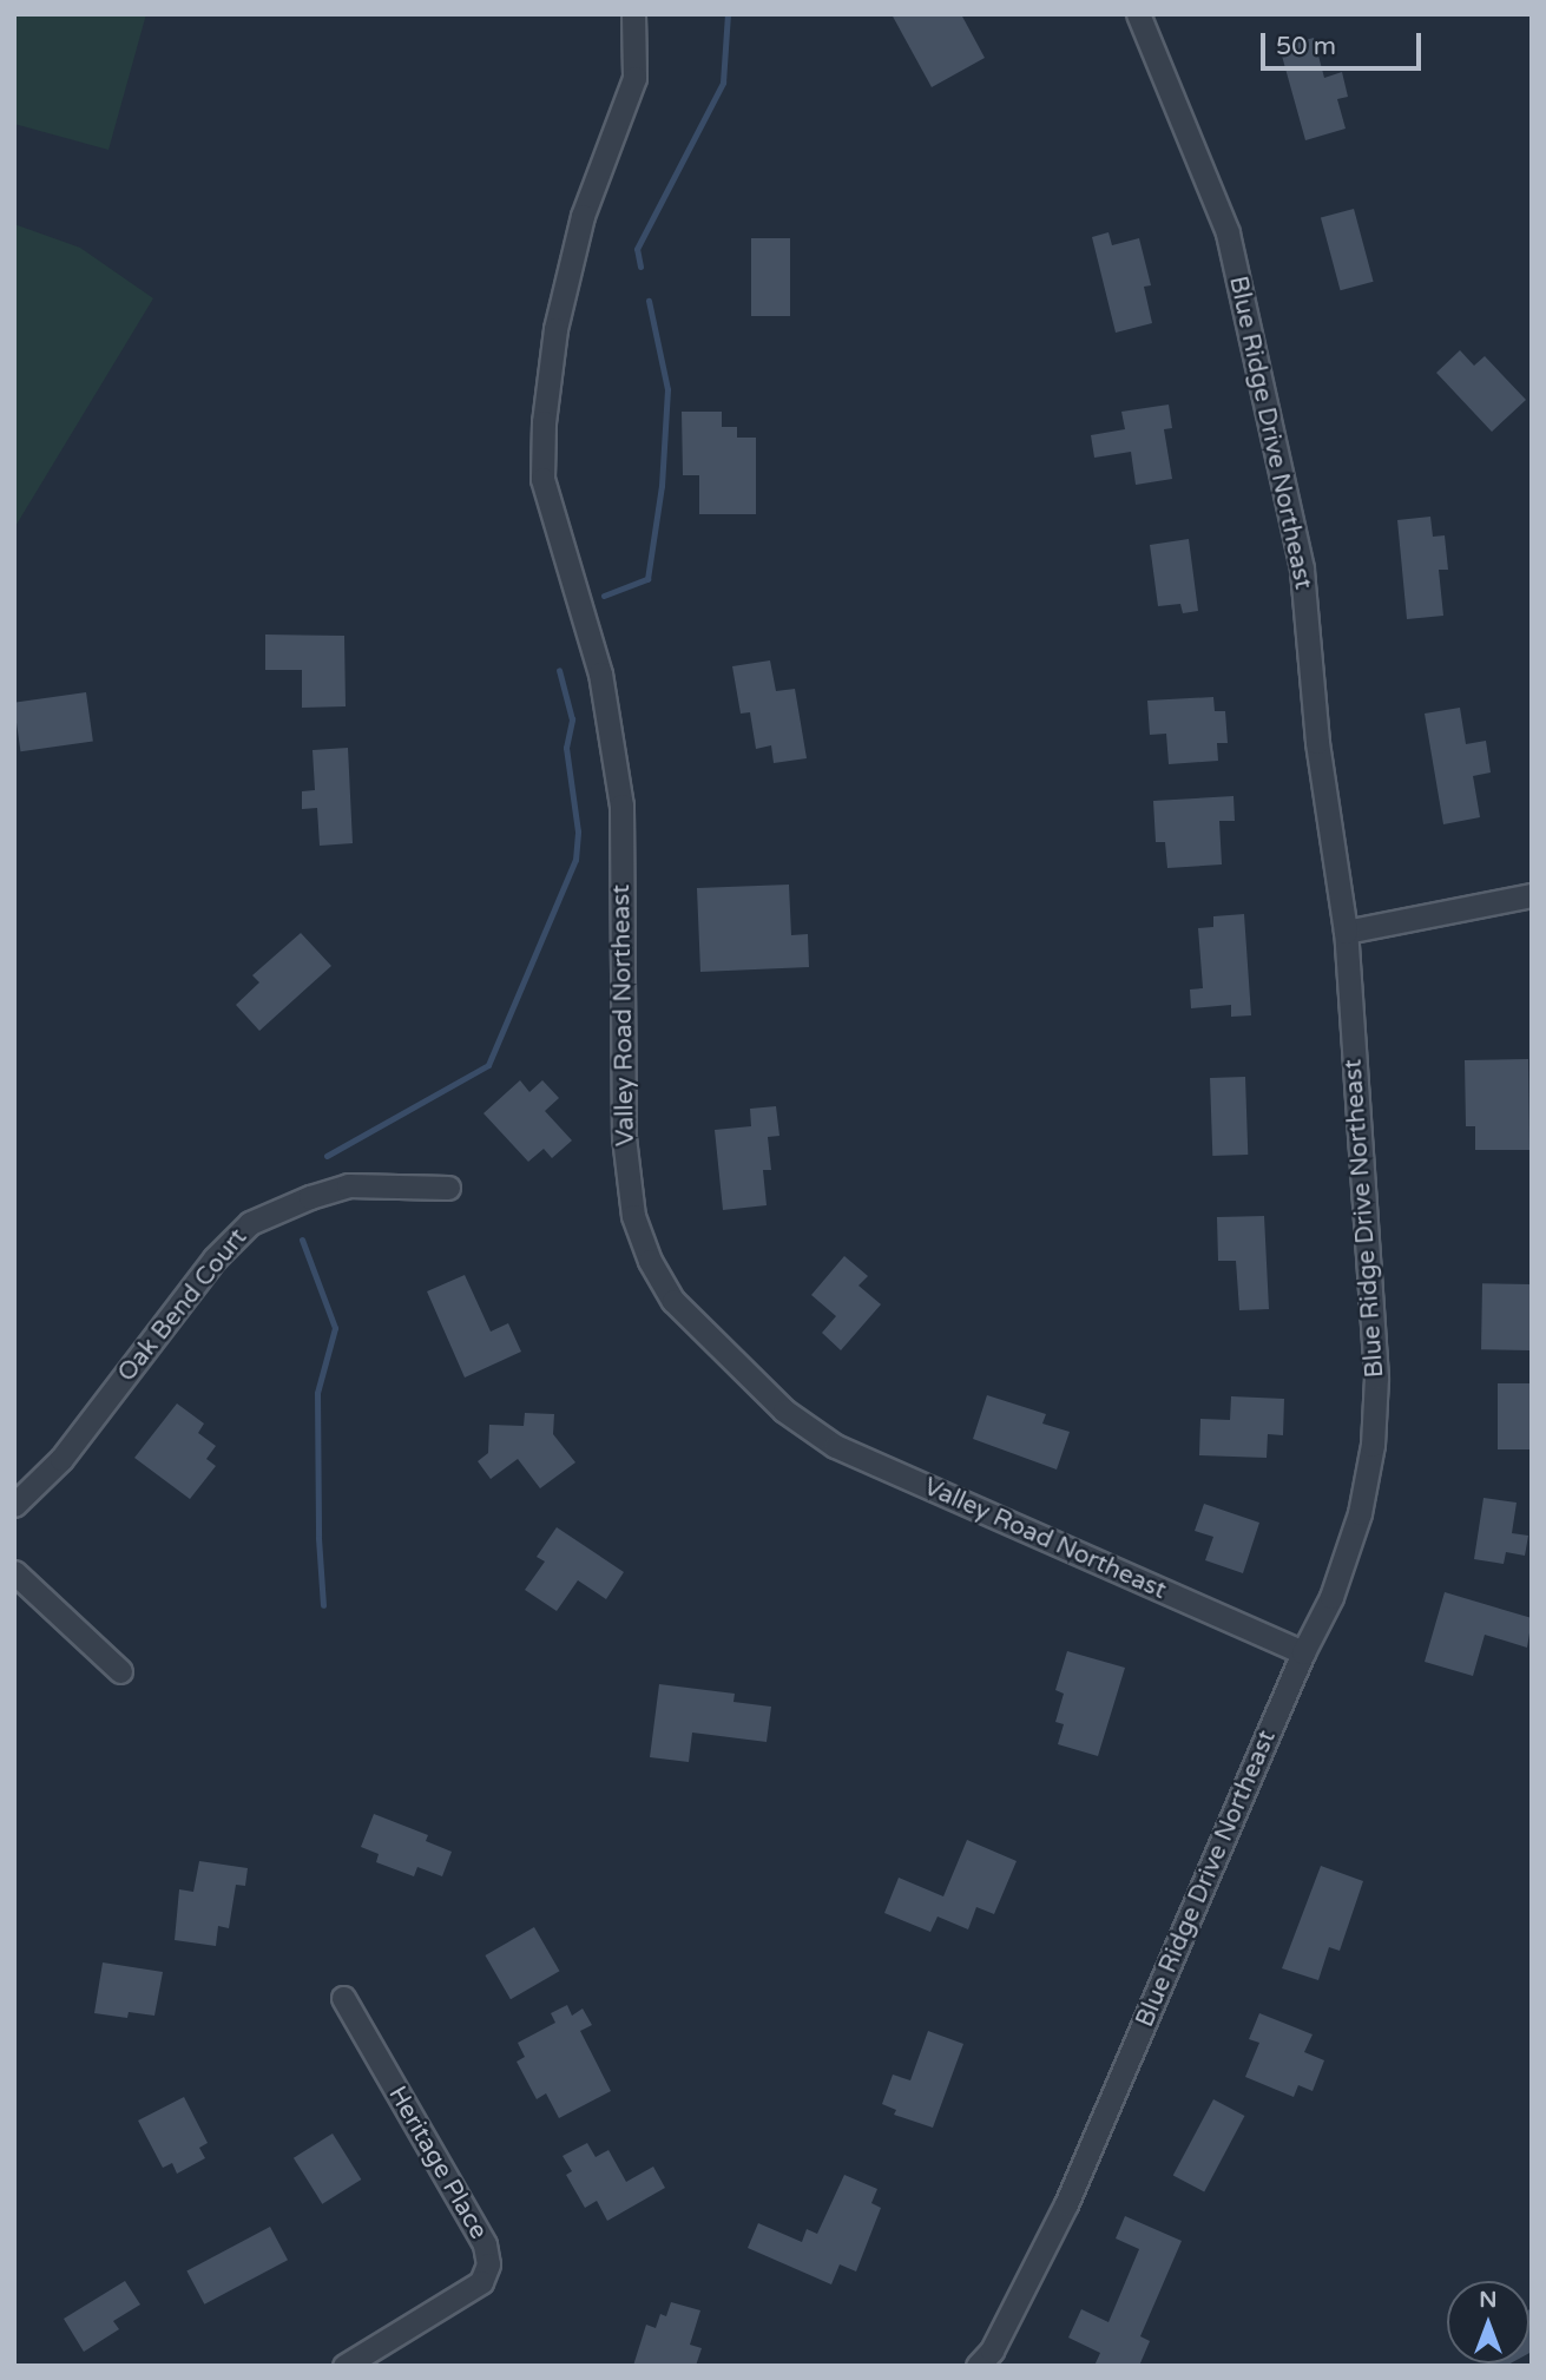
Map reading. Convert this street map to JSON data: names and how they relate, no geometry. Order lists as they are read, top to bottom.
{
  "streets": {
    "street": [
      "Blue Ridge Drive Northeast",
      "Valley Road Northeast",
      "Oak Bend Court",
      "Heritage Place"
    ]
  },
  "crossings": [
    ["Blue Ridge Drive Northeast", "Valley Road Northeast"]
  ],
  "scale_bar": "50 m",
  "north": "top"
}
